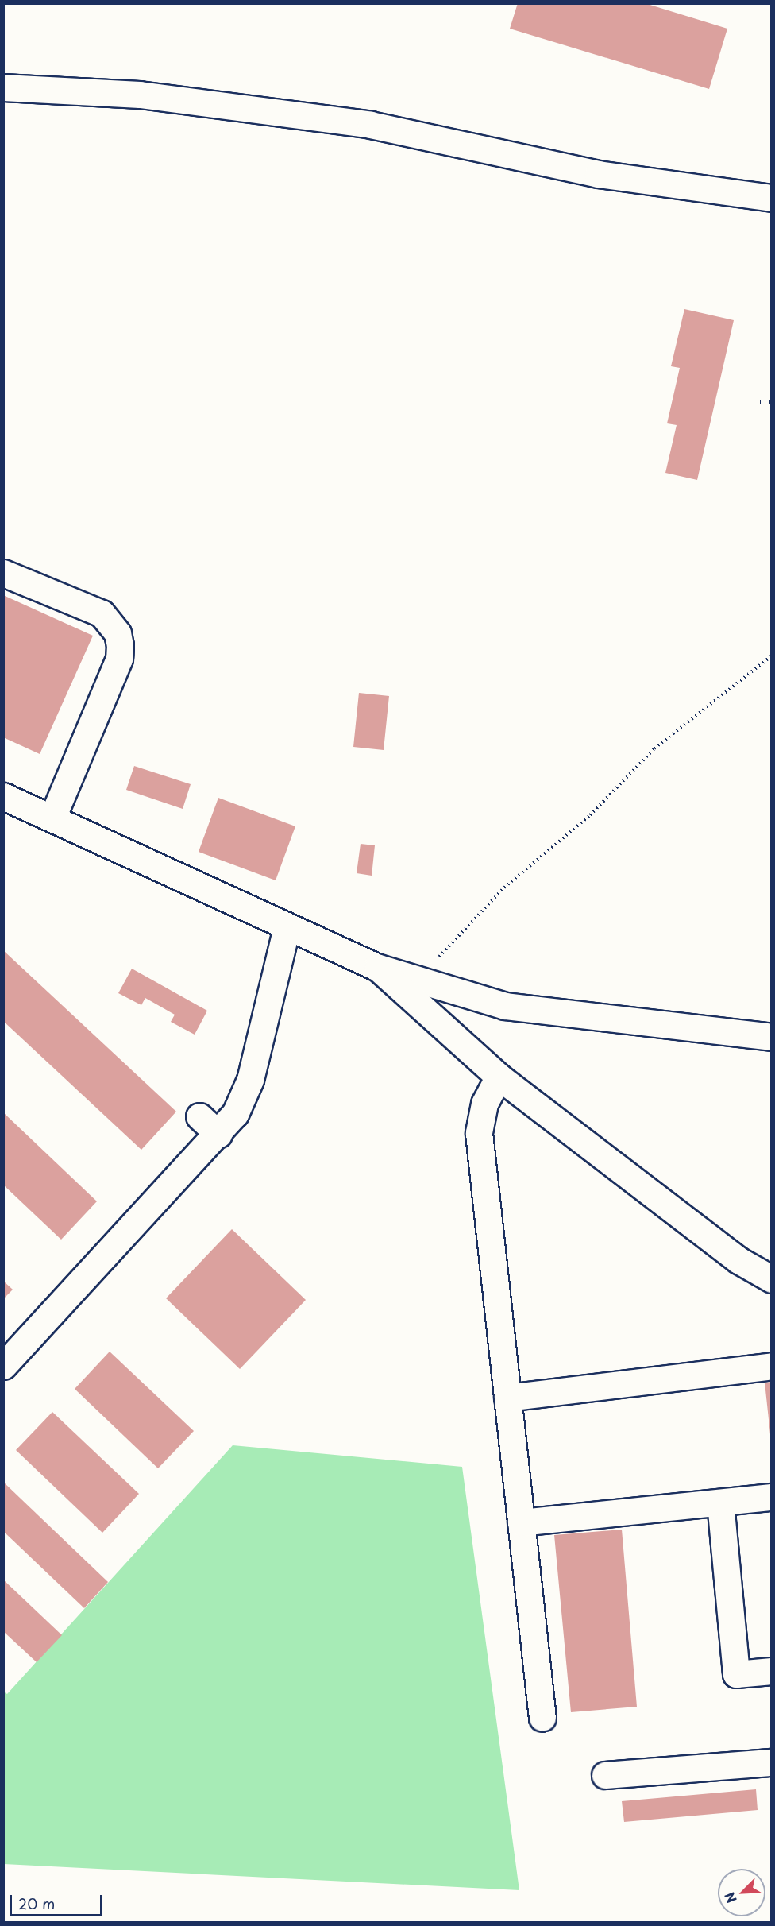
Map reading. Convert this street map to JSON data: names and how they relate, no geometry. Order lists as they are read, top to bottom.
{
  "scale_bar": "20 m",
  "north": "bottom left"
}
